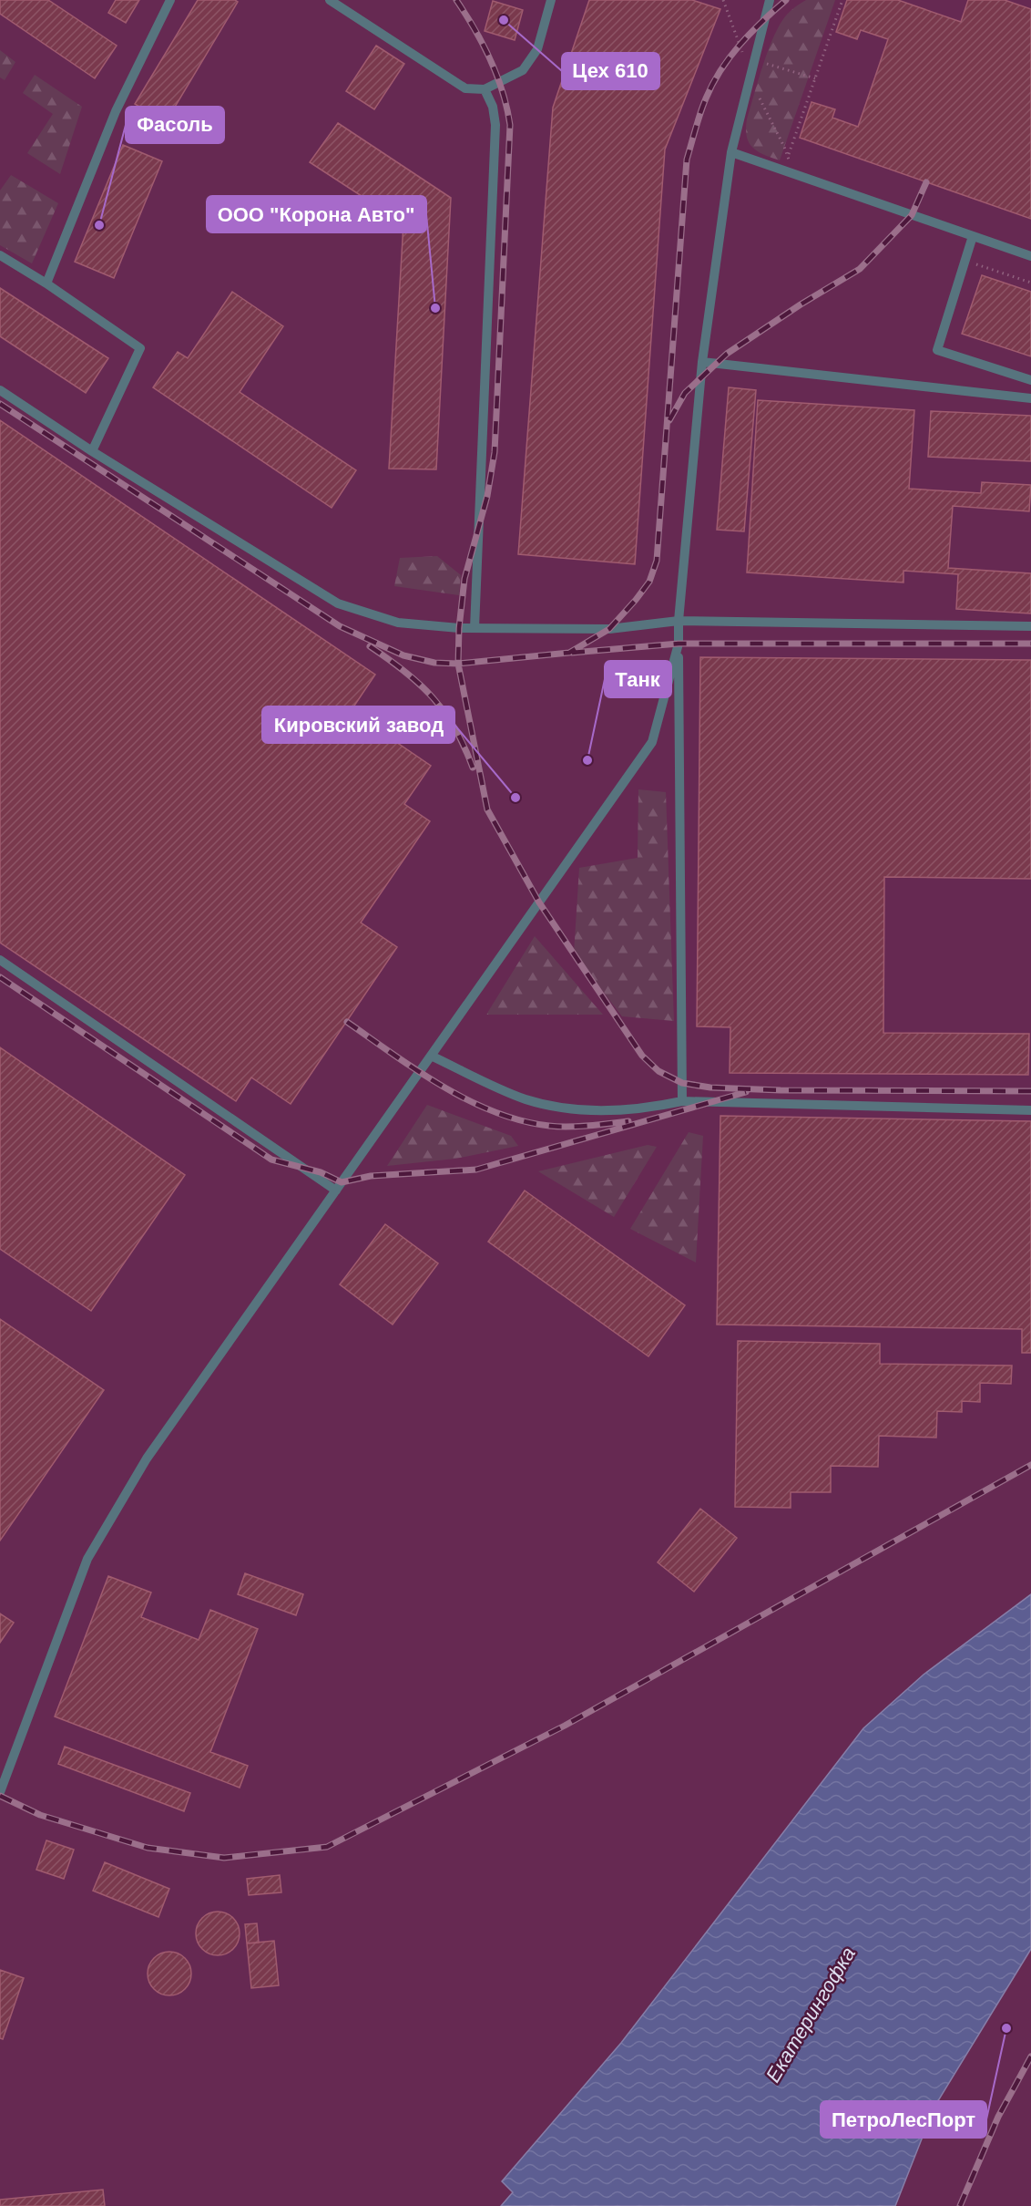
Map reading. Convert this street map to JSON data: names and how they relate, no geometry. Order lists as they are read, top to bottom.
{
  "water": ["Екатерингофка"],
  "places": [
    "Цех 610",
    "Фасоль",
    "ООО \"Корона Авто\"",
    "Танк",
    "Кировский завод",
    "ПетроЛесПорт"
  ]
}
